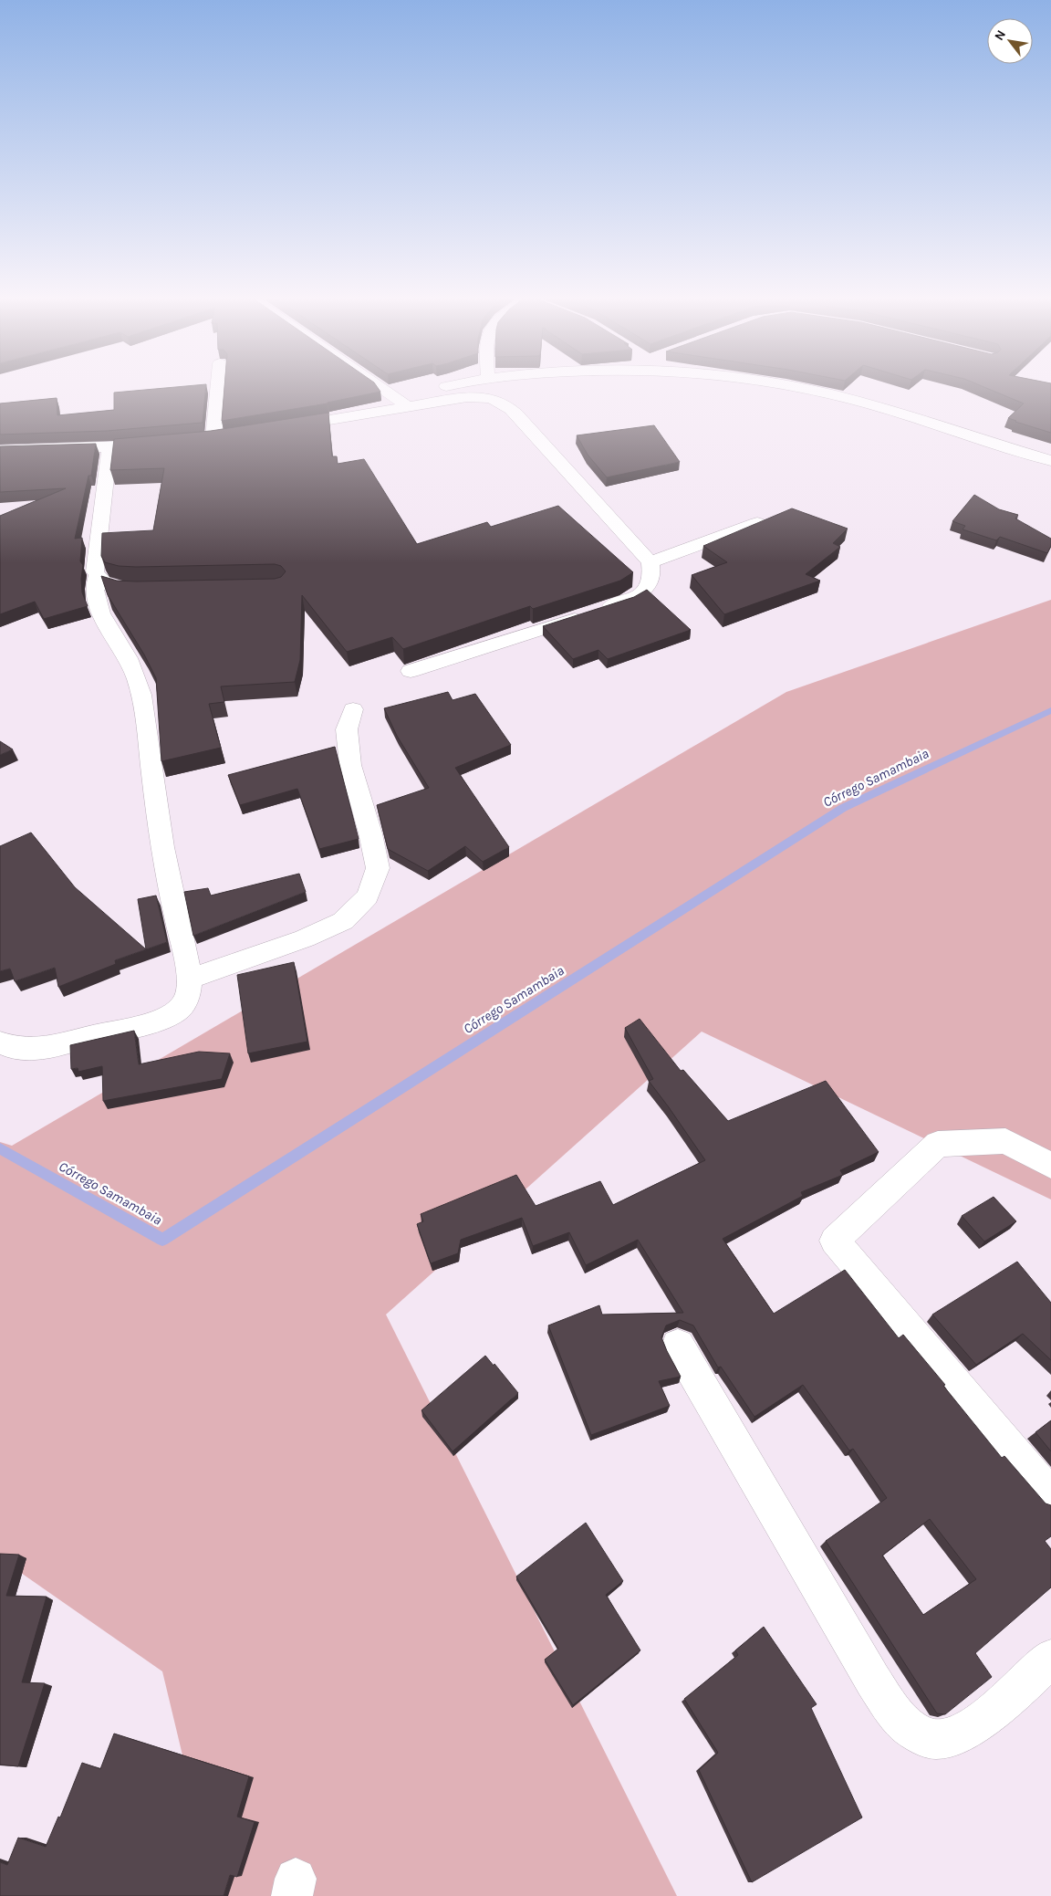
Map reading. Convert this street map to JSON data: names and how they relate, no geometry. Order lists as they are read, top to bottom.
{
  "water": ["Córrego Samambaia"],
  "north": "top left"
}
